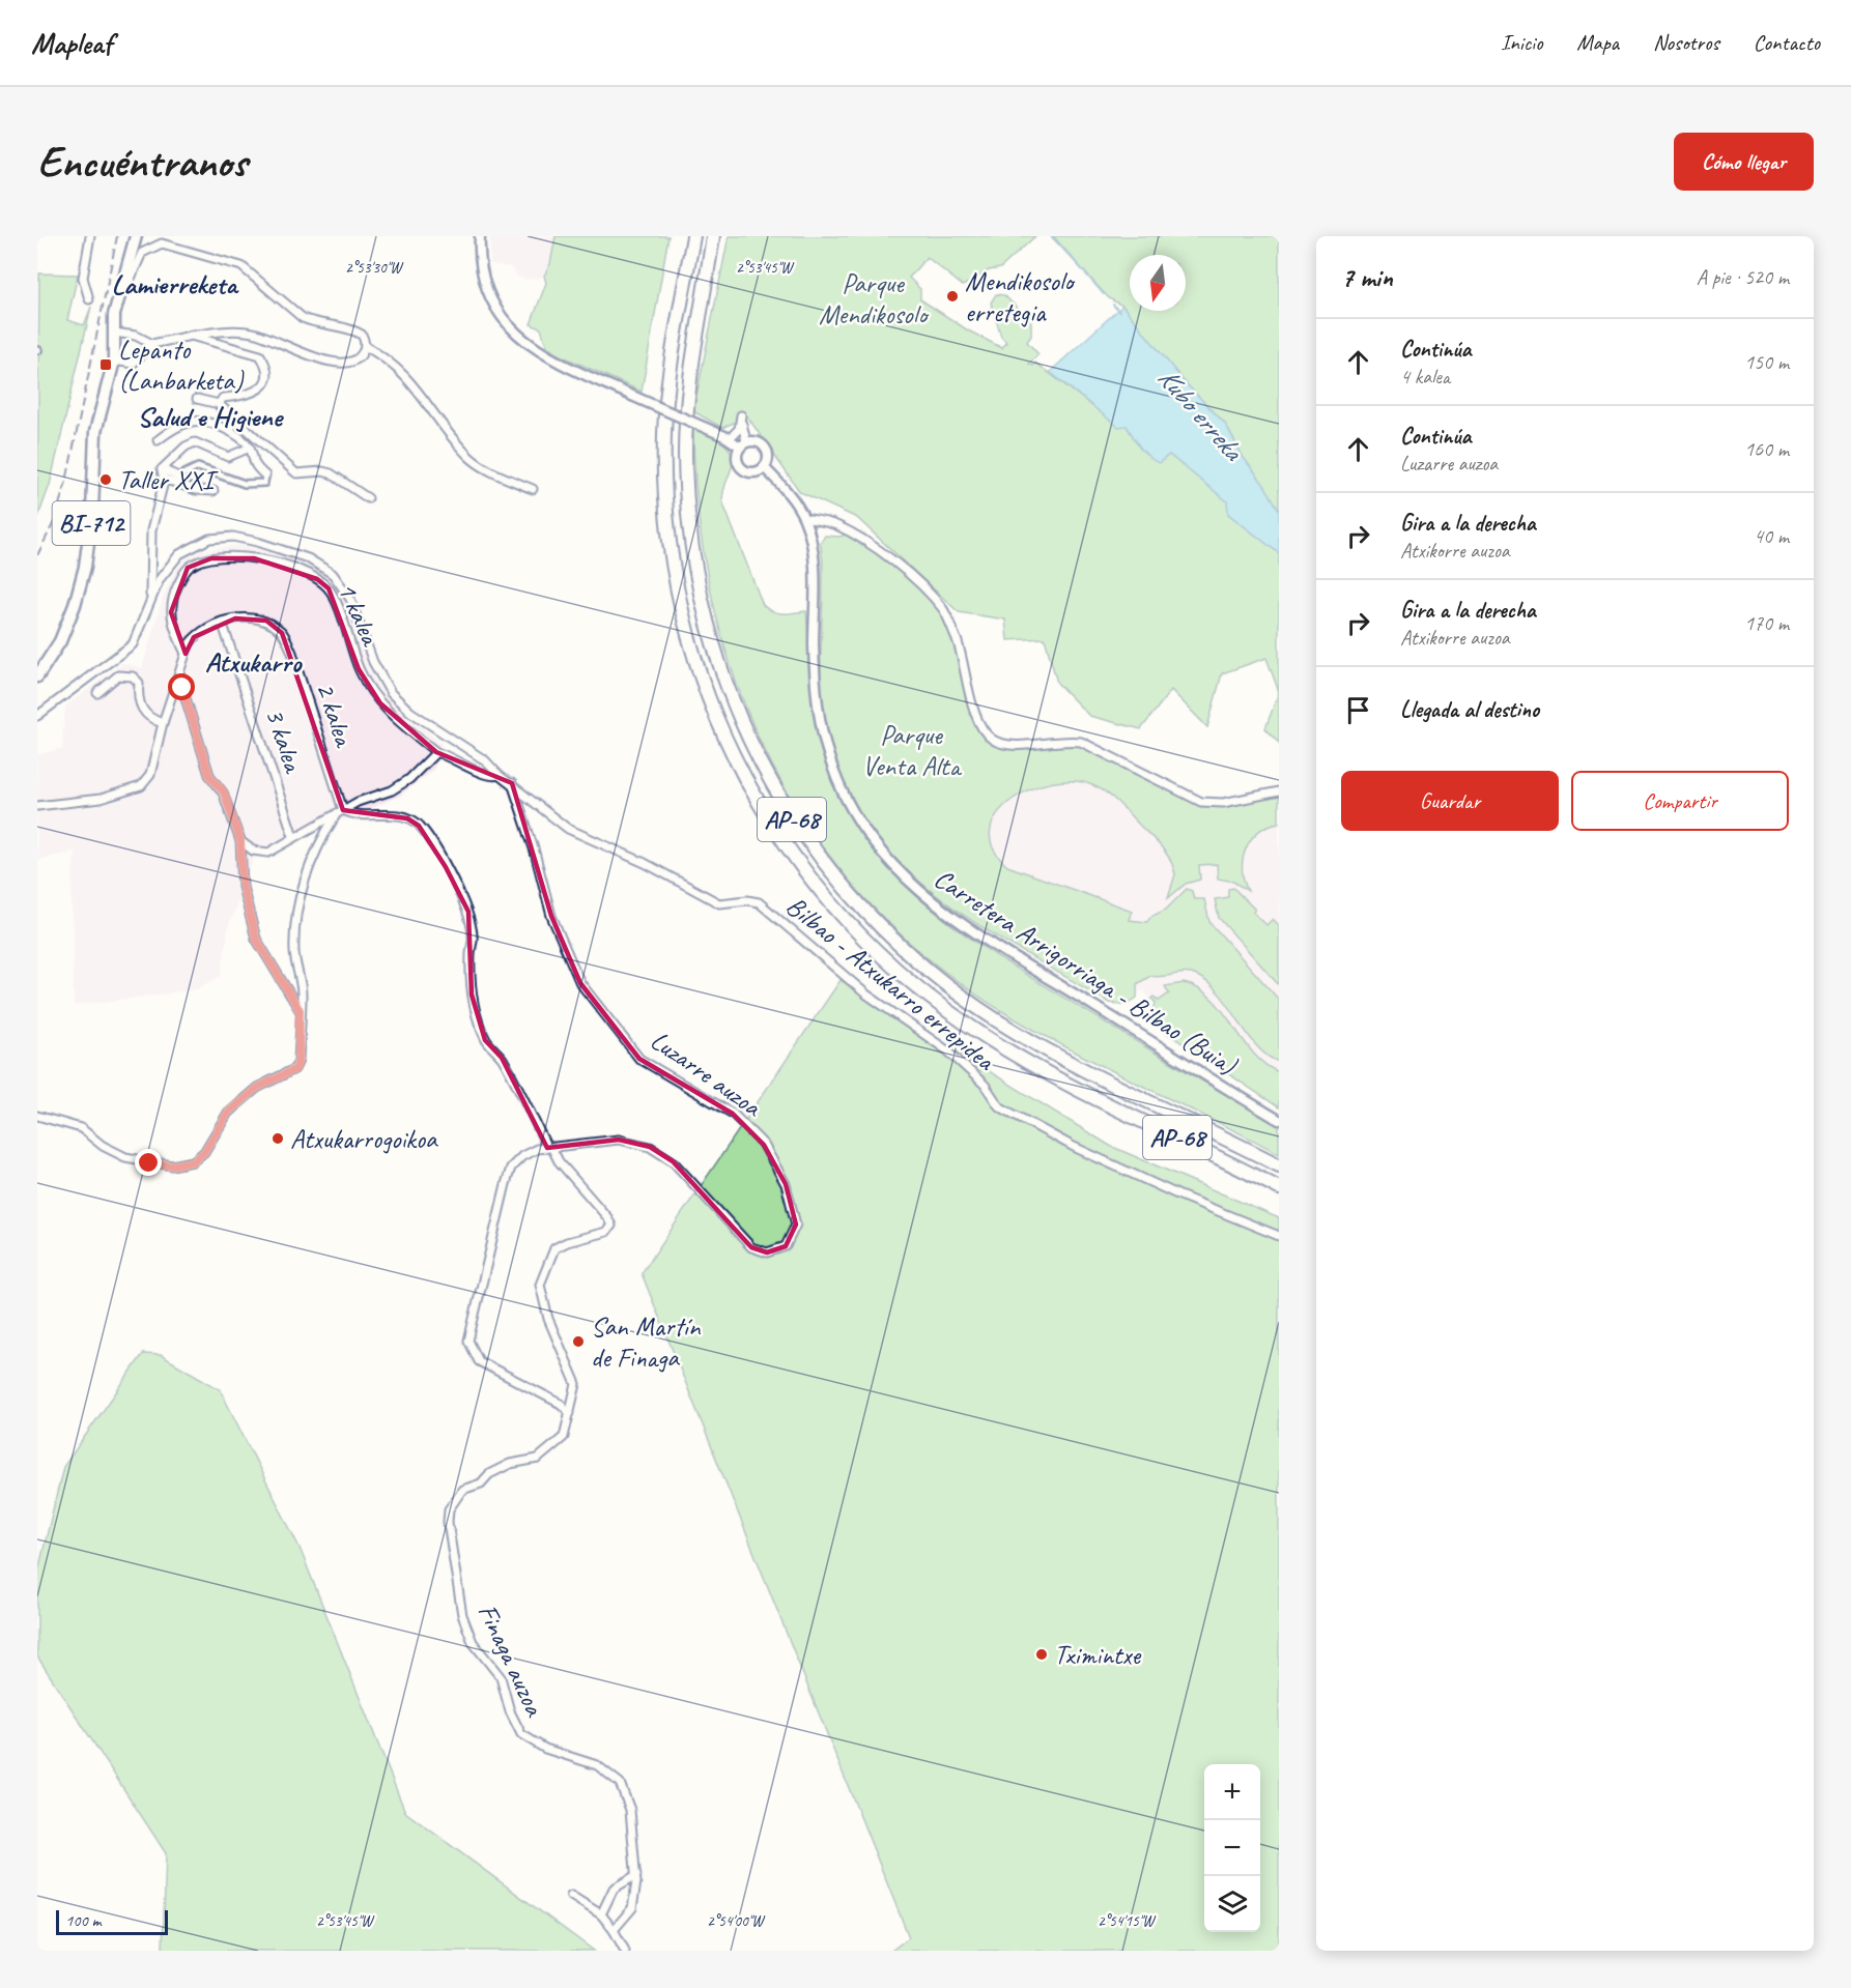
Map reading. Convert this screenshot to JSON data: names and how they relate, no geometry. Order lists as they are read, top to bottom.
{
  "streets": {
    "highway": ["AP-68"],
    "main road": ["BI-712"],
    "street": [
      "1 kalea",
      "2 kalea",
      "3 kalea",
      "Carretera Arrigorriaga - Bilbao (Buia)",
      "Bilbao - Atxukarro errepidea",
      "Luzarre auzoa",
      "Finaga auzoa"
    ]
  },
  "crossings": [
    ["1 kalea", "2 kalea"],
    ["2 kalea", "3 kalea"],
    ["Bilbao - Atxukarro errepidea", "Luzarre auzoa"],
    ["Luzarre auzoa", "Finaga auzoa"]
  ],
  "districts": ["Lamierreketa", "Salud e Higiene", "Atxukarro"],
  "water": ["Kubo erreka"],
  "parks": ["Parque Mendikosolo", "Parque Venta Alta"],
  "places": {
    "other": [
      "Mendikosolo erretegia",
      "Taller XXI",
      "Atxukarrogoikoa",
      "San Martín de Finaga",
      "Tximintxe"
    ],
    "transit": ["Lepanto (Lanbarketa)"]
  },
  "scale_bar": "100 m",
  "north": "bottom",
  "page": {
    "header": "Mapleaf",
    "nav": [
      "Inicio",
      "Mapa",
      "Nosotros",
      "Contacto"
    ],
    "buttons": [
      "Cómo llegar",
      ["Guardar", "Compartir"]
    ],
    "title": "Encuéntranos",
    "heading": ["7 min", "A pie · 520 m"],
    "list": [
      ["Continúa", "4 kalea", "150 m"],
      ["Continúa", "Luzarre auzoa", "160 m"],
      ["Gira a la derecha", "Atxikorre auzoa", "40 m"],
      ["Gira a la derecha", "Atxikorre auzoa", "170 m"],
      "Llegada al destino"
    ],
    "map_buttons": ["+", "−"],
    "scale": "100 m"
  },
  "coordinates": [
    "2°53'30\"W",
    "2°53'45\"W",
    "2°54'00\"W",
    "2°54'15\"W"
  ]
}
